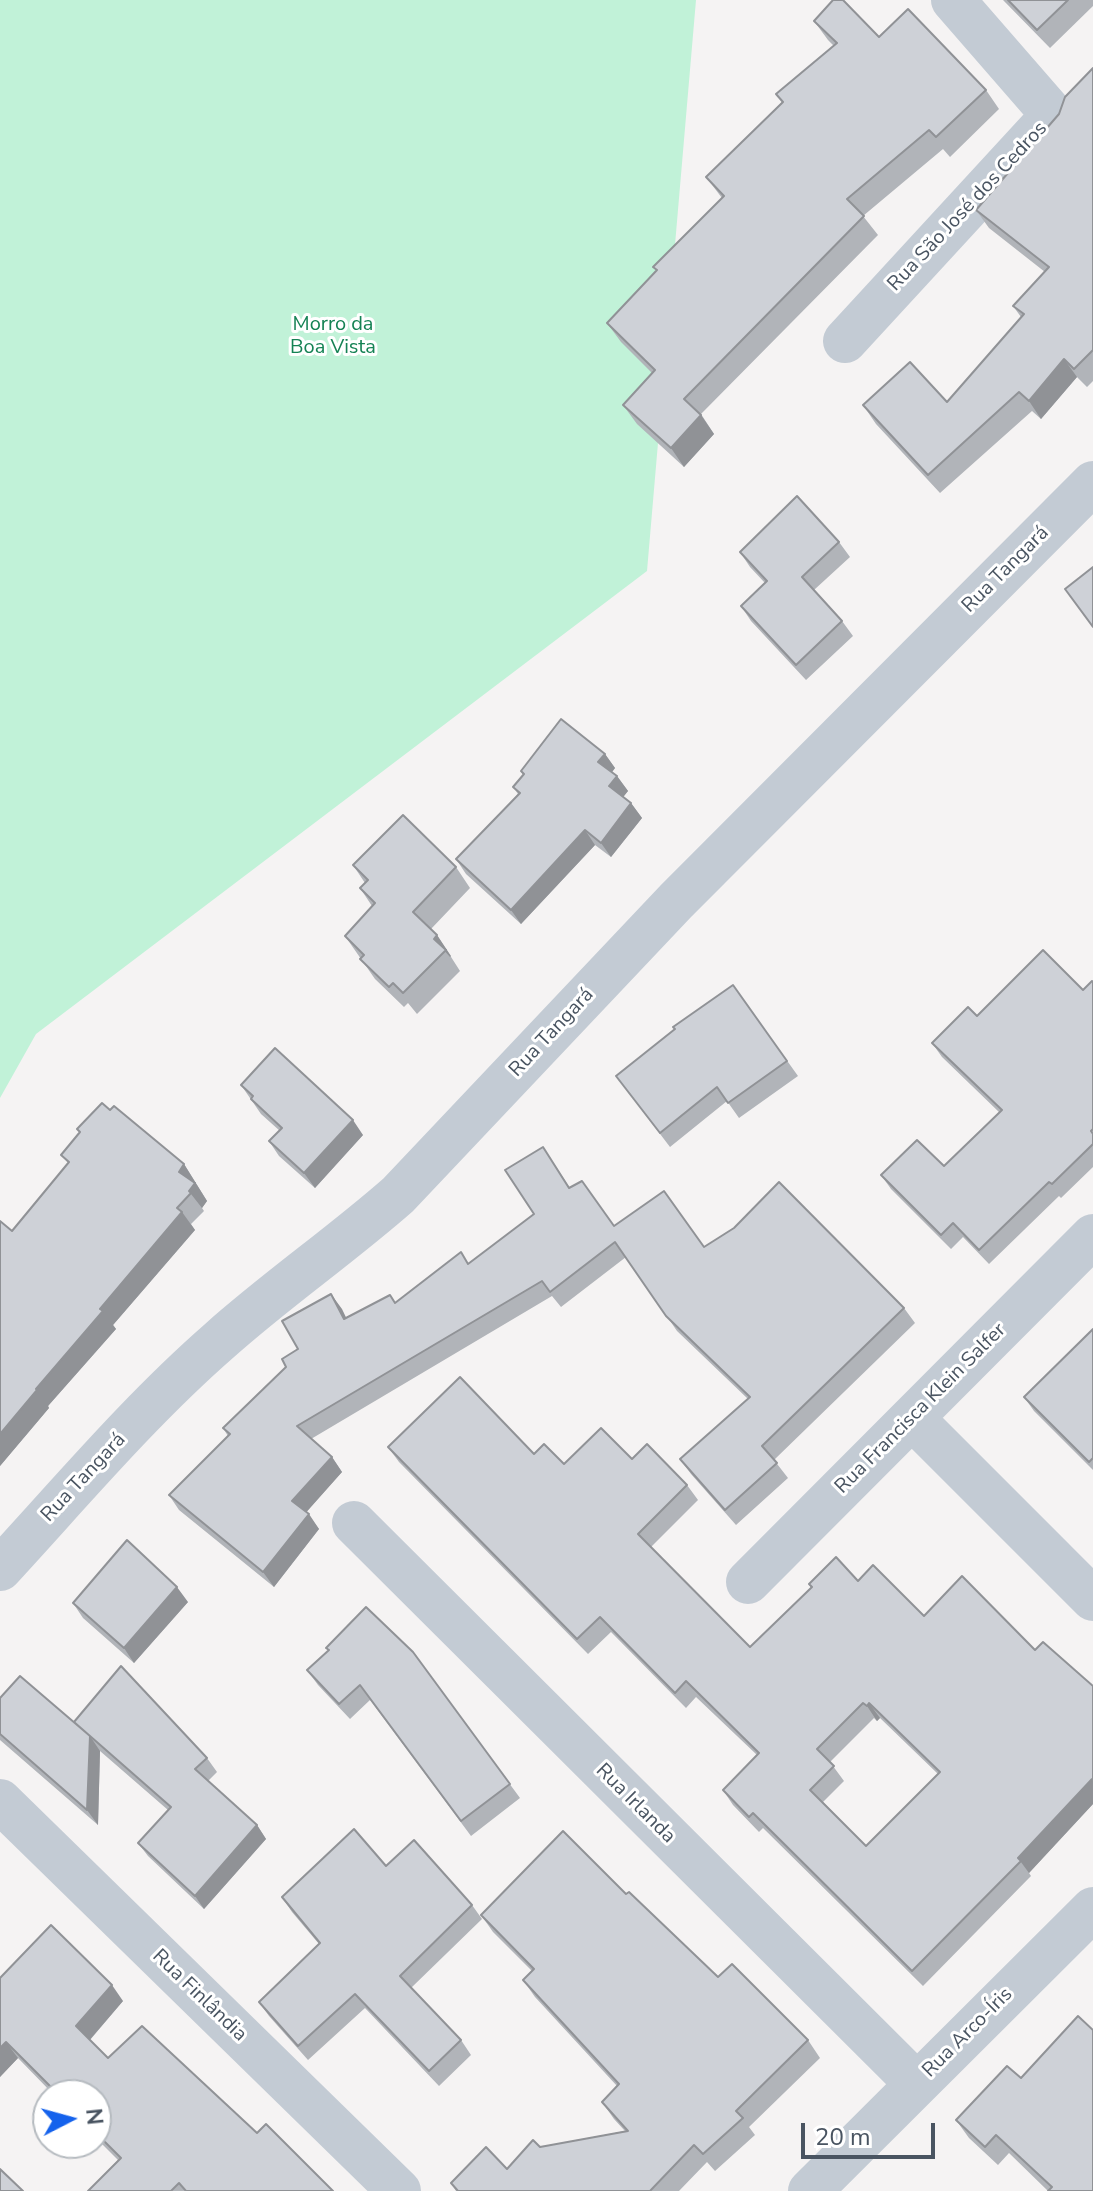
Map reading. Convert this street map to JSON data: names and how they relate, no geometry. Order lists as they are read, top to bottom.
{
  "streets": {
    "street": [
      "Rua São José dos Cedros",
      "Rua Tangará",
      "Rua Francisca Klein Salfer",
      "Rua Irlanda",
      "Rua Finlândia",
      "Rua Arco-Íris"
    ]
  },
  "crossings": [
    ["Rua Irlanda", "Rua Arco-Íris"]
  ],
  "parks": ["Morro da Boa Vista"],
  "scale_bar": "20 m",
  "north": "right"
}
